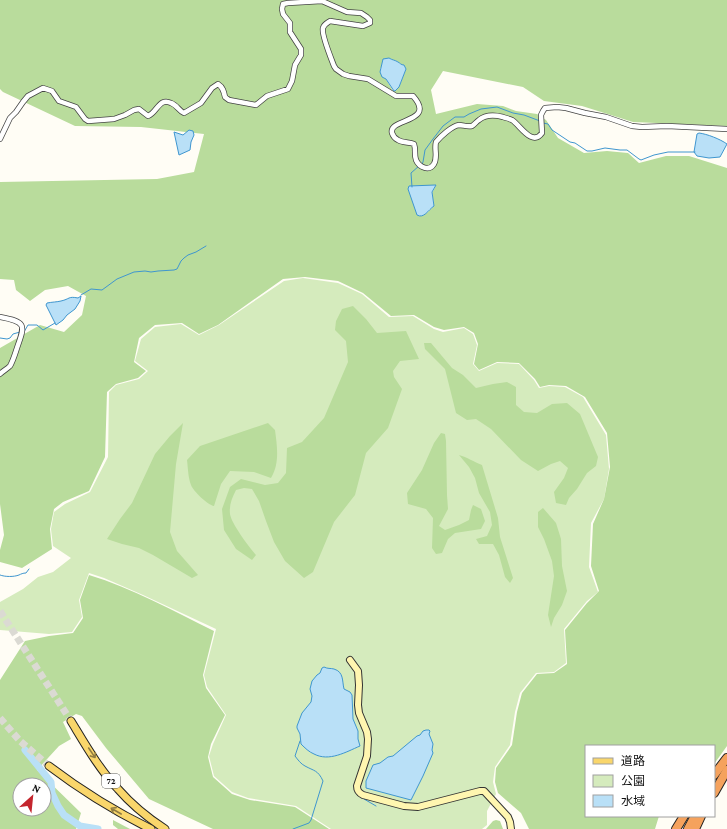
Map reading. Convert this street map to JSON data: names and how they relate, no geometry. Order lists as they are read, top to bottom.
{
  "streets": {
    "main road": ["72"]
  },
  "legend": ["道路", "公園", "水域"],
  "north": "top right"
}
